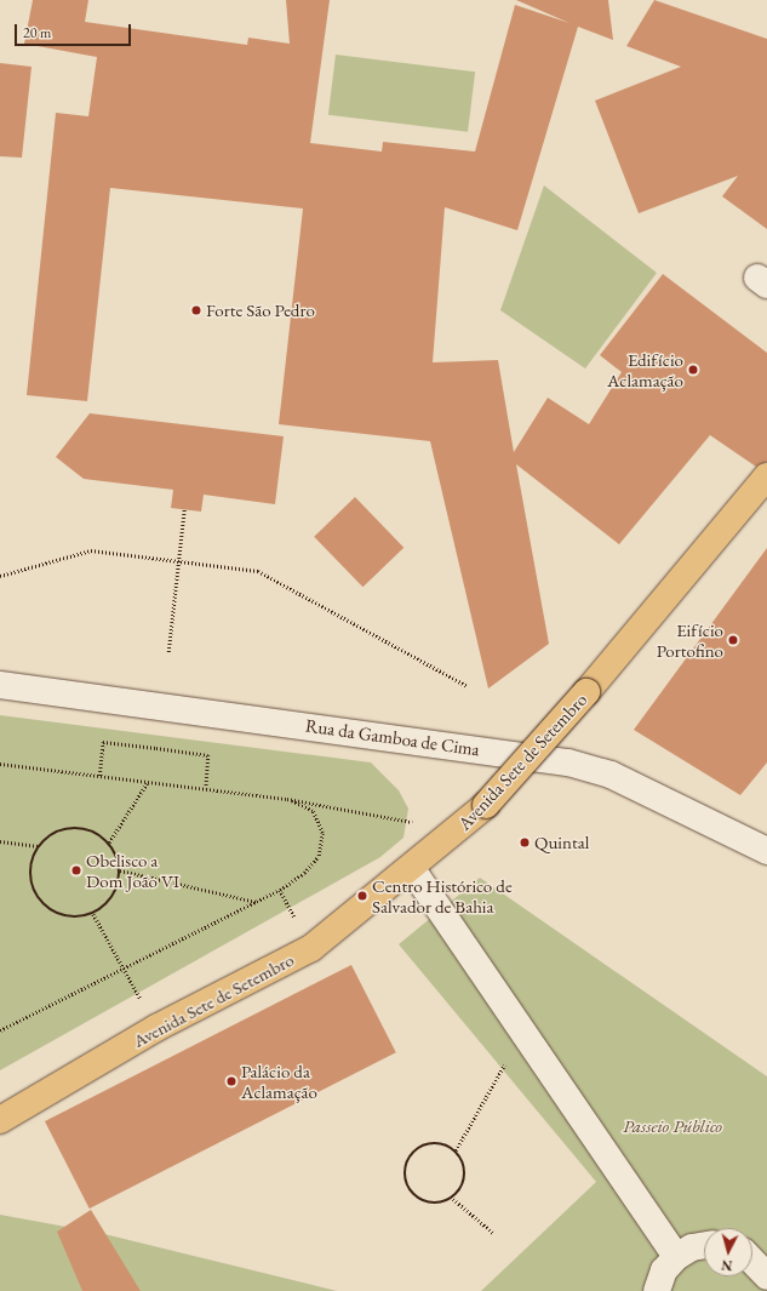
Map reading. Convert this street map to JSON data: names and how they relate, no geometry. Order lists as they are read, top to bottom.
{
  "streets": {
    "main road": ["Avenida Sete de Setembro"],
    "street": ["Rua da Gamboa de Cima"]
  },
  "parks": ["Passeio Público"],
  "places": [
    "Forte São Pedro",
    "Edifício Aclamação",
    "Eifício Portofino",
    "Quintal",
    "Obelisco a Dom João VI",
    "Centro Histórico de Salvador de Bahia",
    "Palácio da Aclamação"
  ],
  "scale_bar": "20 m",
  "north": "bottom"
}
